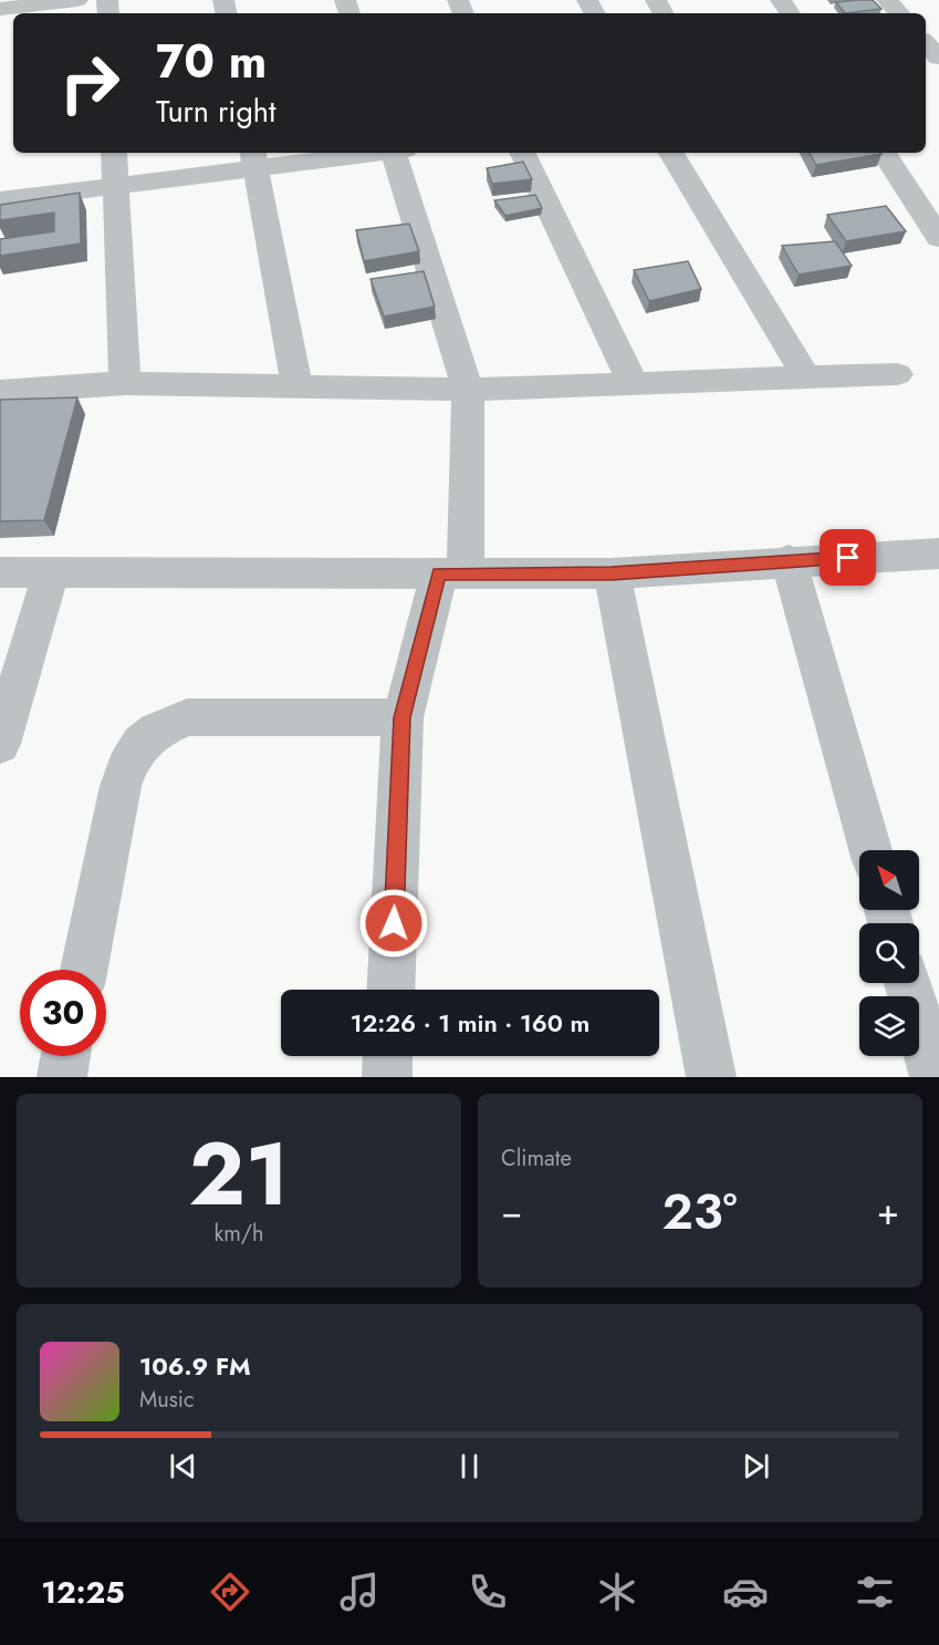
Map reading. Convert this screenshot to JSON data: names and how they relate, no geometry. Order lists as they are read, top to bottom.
{
  "north": "top left",
  "page": {
    "turn": ["70 m", "Turn right"],
    "limit": "30",
    "trip": "12:26 · 1 min · 160 m",
    "tile": [
      ["21", "km/h"],
      "Climate"
    ],
    "heat": ["−", "23°", "+"],
    "song": ["106.9 FM", "Music"],
    "tabs": "12:25"
  }
}
